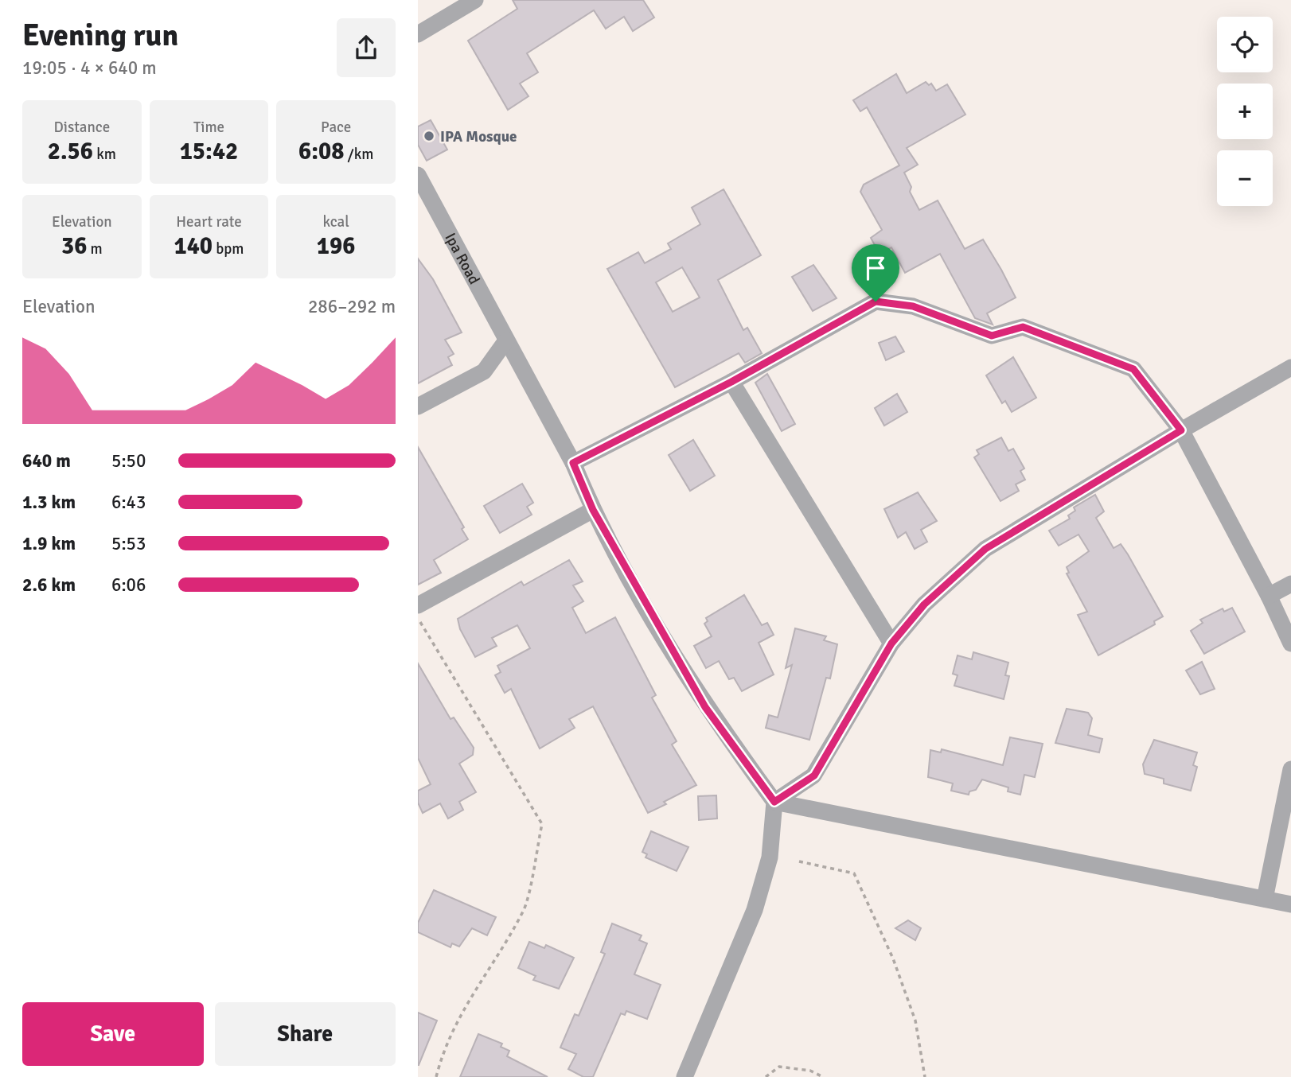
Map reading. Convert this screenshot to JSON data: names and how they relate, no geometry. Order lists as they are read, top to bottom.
{
  "streets": {
    "street": ["Ipa Road"]
  },
  "places": ["IPA Mosque"],
  "page": {
    "heading": ["Evening run", "19:05 · 4 × 640 m"],
    "map_buttons": ["+", "−"],
    "stats": [
      ["Distance", "2.56 km"],
      ["Time", "15:42"],
      ["Pace", "6:08 /km"],
      ["Elevation", "36 m"],
      ["Heart rate", "140 bpm"],
      ["kcal", "196"]
    ],
    "chart": ["Elevation", "286–292 m"],
    "list": [
      {
        "name": "640 m",
        "note": "5:50"
      },
      {
        "name": "1.3 km",
        "note": "6:43"
      },
      {
        "name": "1.9 km",
        "note": "5:53"
      },
      {
        "name": "2.6 km",
        "note": "6:06"
      }
    ],
    "buttons": ["Save", "Share"]
  }
}
